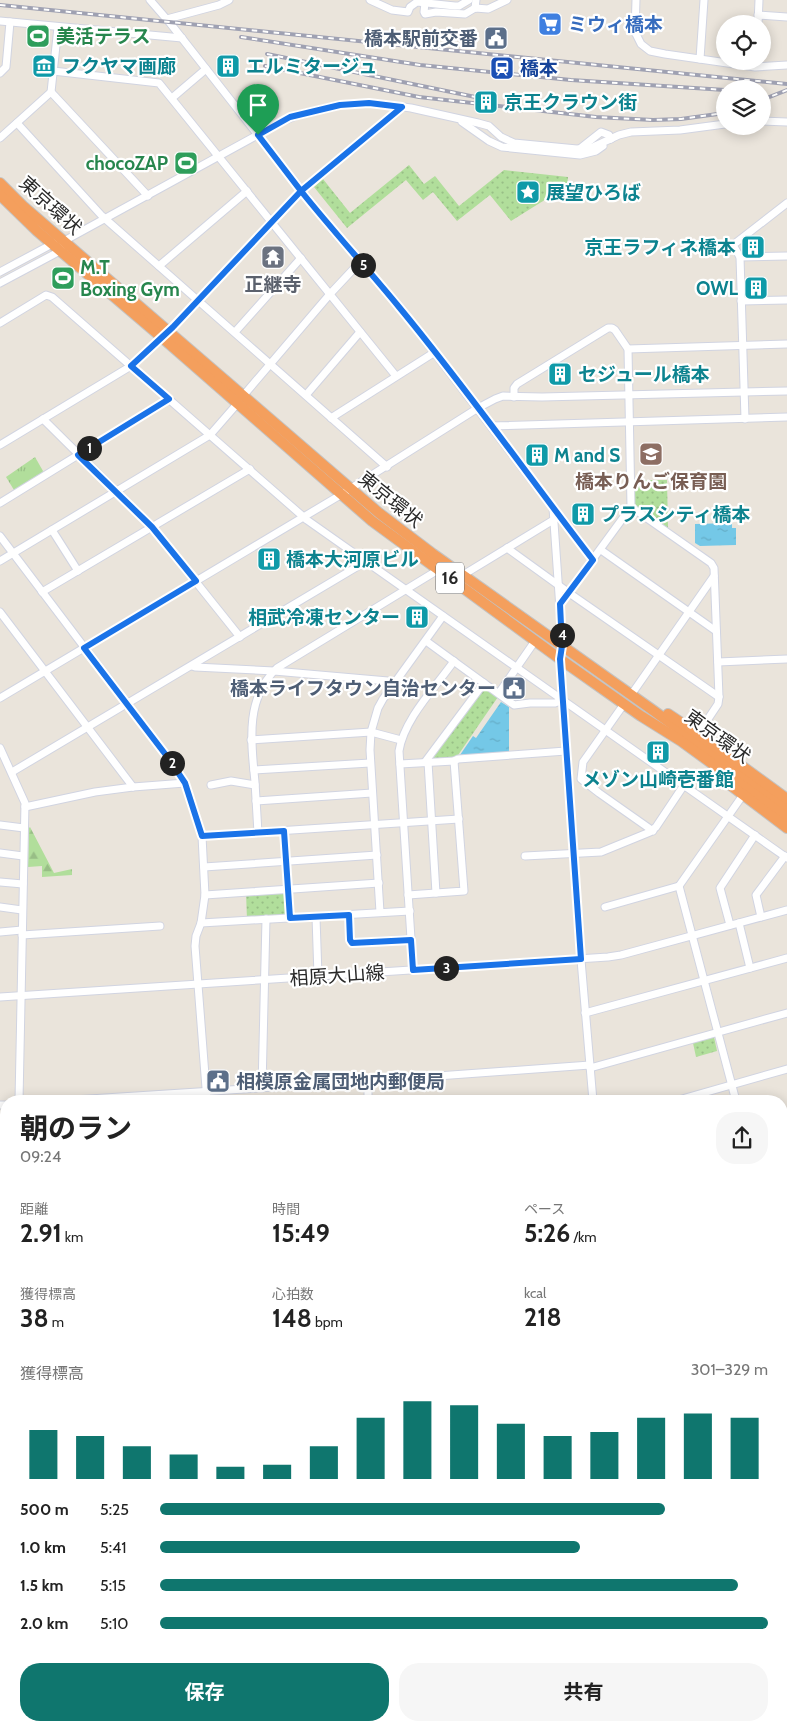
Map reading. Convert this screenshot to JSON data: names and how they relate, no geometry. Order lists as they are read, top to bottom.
{
  "streets": {
    "highway": ["東京環状", "16"],
    "street": ["相原大山線"]
  },
  "crossings": [
    ["東京環状", "16"]
  ],
  "places": {
    "supermarket": ["ミウィ橋本"],
    "sports": ["美活テラス", "chocoZAP", "M.T Boxing Gym"],
    "public building": ["橋本駅前交番", "橋本ライフタウン自治センター", "相模原金属団地内郵便局"],
    "museum": ["フクヤマ画廊"],
    "building": [
      "エルミタージュ",
      "京王クラウン街",
      "京王ラフィネ橋本",
      "OWL",
      "セジュール橋本",
      "M and S",
      "プラスシティ橋本",
      "橋本大河原ビル",
      "相武冷凍センター",
      "メゾン山崎壱番館"
    ],
    "station": ["橋本"],
    "place": ["展望ひろば"],
    "temple": ["正継寺"],
    "school or university": ["橋本りんご保育園"]
  },
  "page": {
    "pins": [
      "5",
      "1",
      "4",
      "2",
      "3"
    ],
    "heading": ["朝のラン", "09:24"],
    "stats": [
      ["距離", "2.91 km"],
      ["時間", "15:49"],
      ["ペース", "5:26 /km"],
      ["獲得標高", "38 m"],
      ["心拍数", "148 bpm"],
      ["kcal", "218"]
    ],
    "chart": ["獲得標高", "301–329 m"],
    "list": [
      {
        "name": "500 m",
        "note": "5:25"
      },
      {
        "name": "1.0 km",
        "note": "5:41"
      },
      {
        "name": "1.5 km",
        "note": "5:15"
      },
      {
        "name": "2.0 km",
        "note": "5:10"
      }
    ],
    "buttons": ["保存", "共有"]
  }
}
